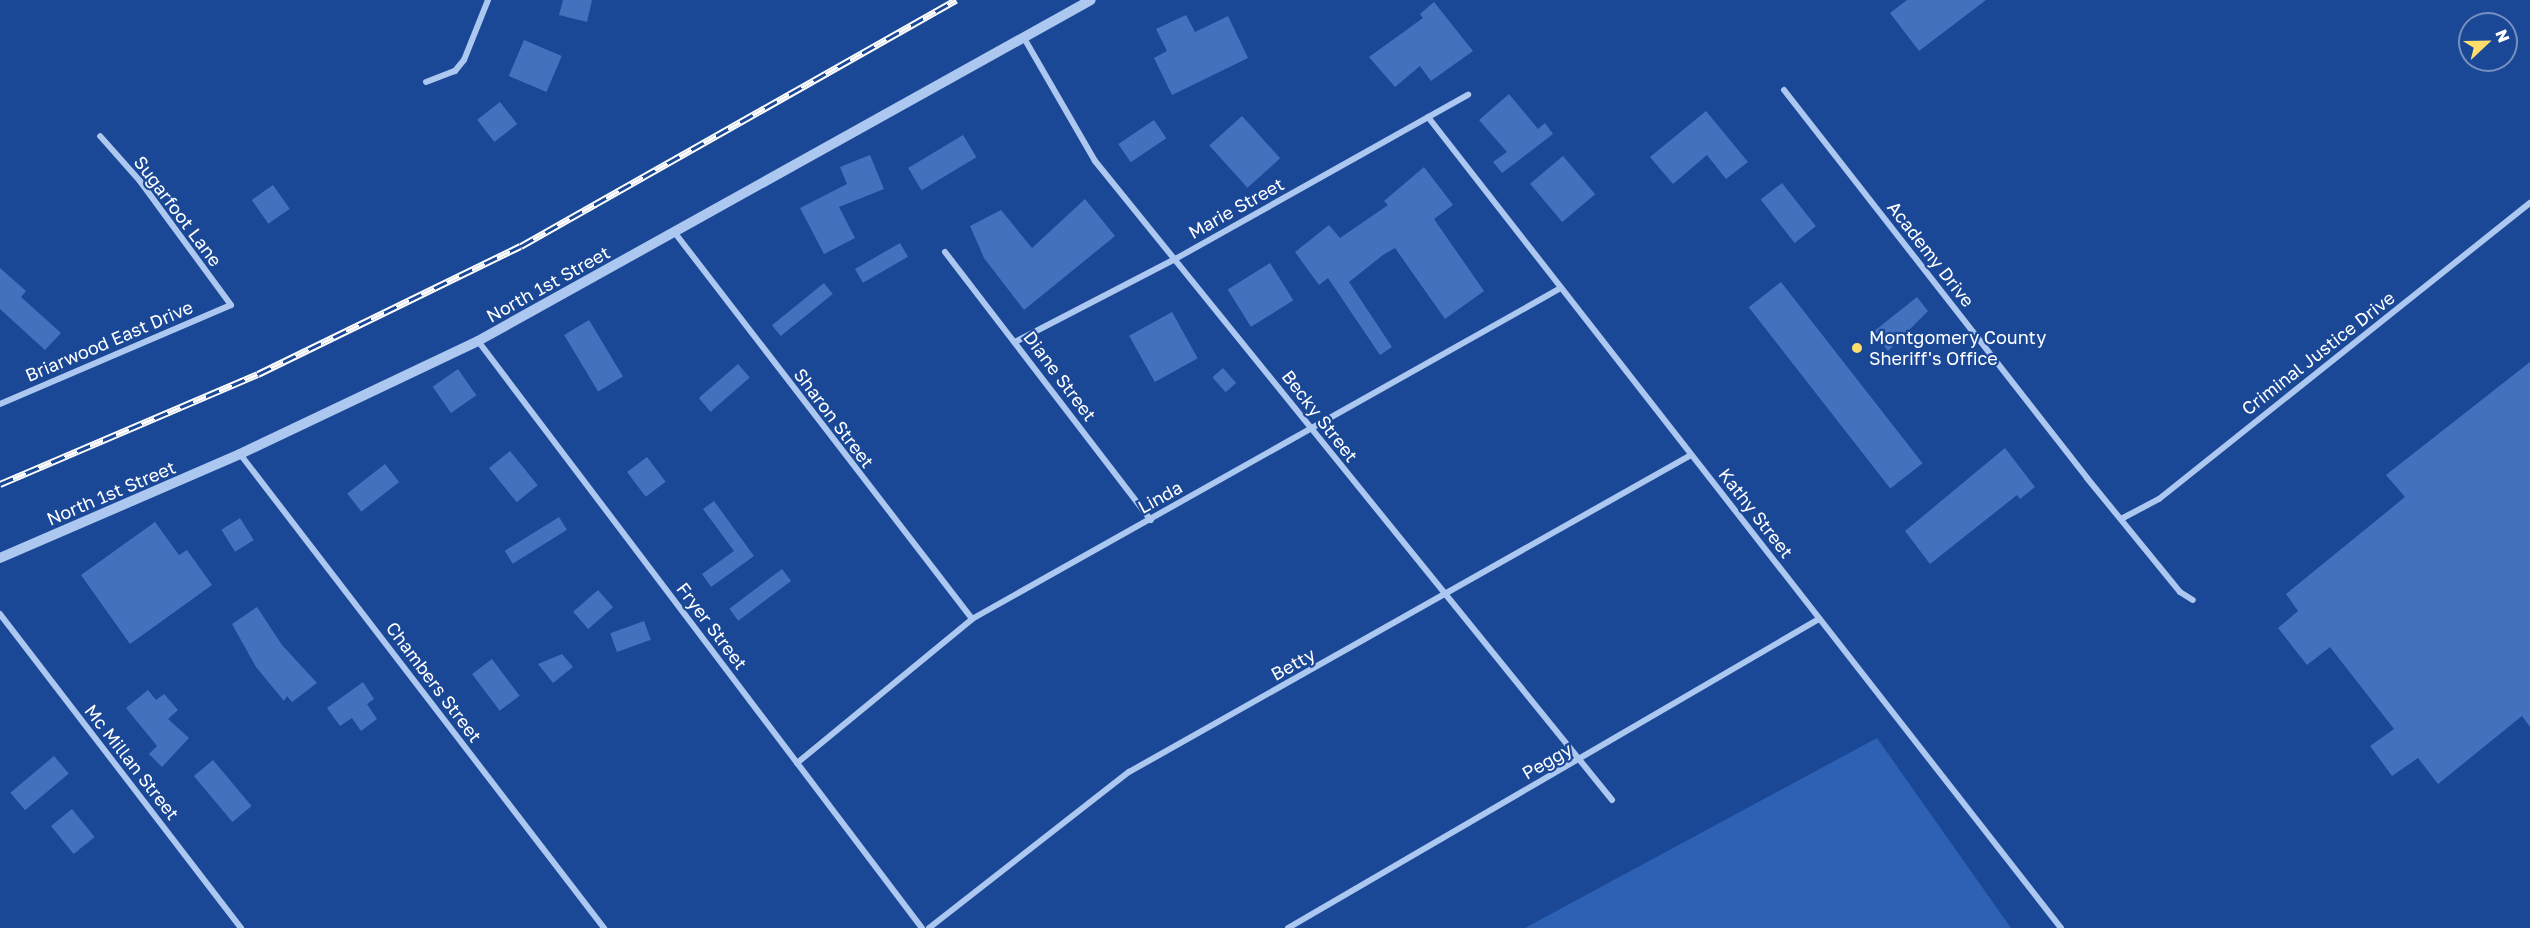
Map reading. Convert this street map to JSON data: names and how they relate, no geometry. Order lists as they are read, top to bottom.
{
  "streets": {
    "street": [
      "Marie Street",
      "Sugarfoot Lane",
      "Academy Drive",
      "North 1st Street",
      "Briarwood East Drive",
      "Criminal Justice Drive",
      "Diane Street",
      "Becky Street",
      "Sharon Street",
      "Linda",
      "Kathy Street",
      "Fryer Street",
      "Betty",
      "Chambers Street",
      "Peggy",
      "Mc Millan Street"
    ]
  },
  "crossings": [
    ["Marie Street", "Diane Street"],
    ["Marie Street", "Becky Street"],
    ["Marie Street", "Kathy Street"],
    ["Sugarfoot Lane", "Briarwood East Drive"],
    ["Academy Drive", "Criminal Justice Drive"],
    ["North 1st Street", "Becky Street"],
    ["North 1st Street", "Sharon Street"],
    ["North 1st Street", "Fryer Street"],
    ["North 1st Street", "Chambers Street"],
    ["Diane Street", "Linda"],
    ["Becky Street", "Linda"],
    ["Becky Street", "Betty"],
    ["Becky Street", "Peggy"],
    ["Sharon Street", "Linda"],
    ["Linda", "Kathy Street"],
    ["Linda", "Fryer Street"],
    ["Kathy Street", "Betty"],
    ["Kathy Street", "Peggy"]
  ],
  "places": ["Montgomery County Sheriff's Office"],
  "north": "right"
}
